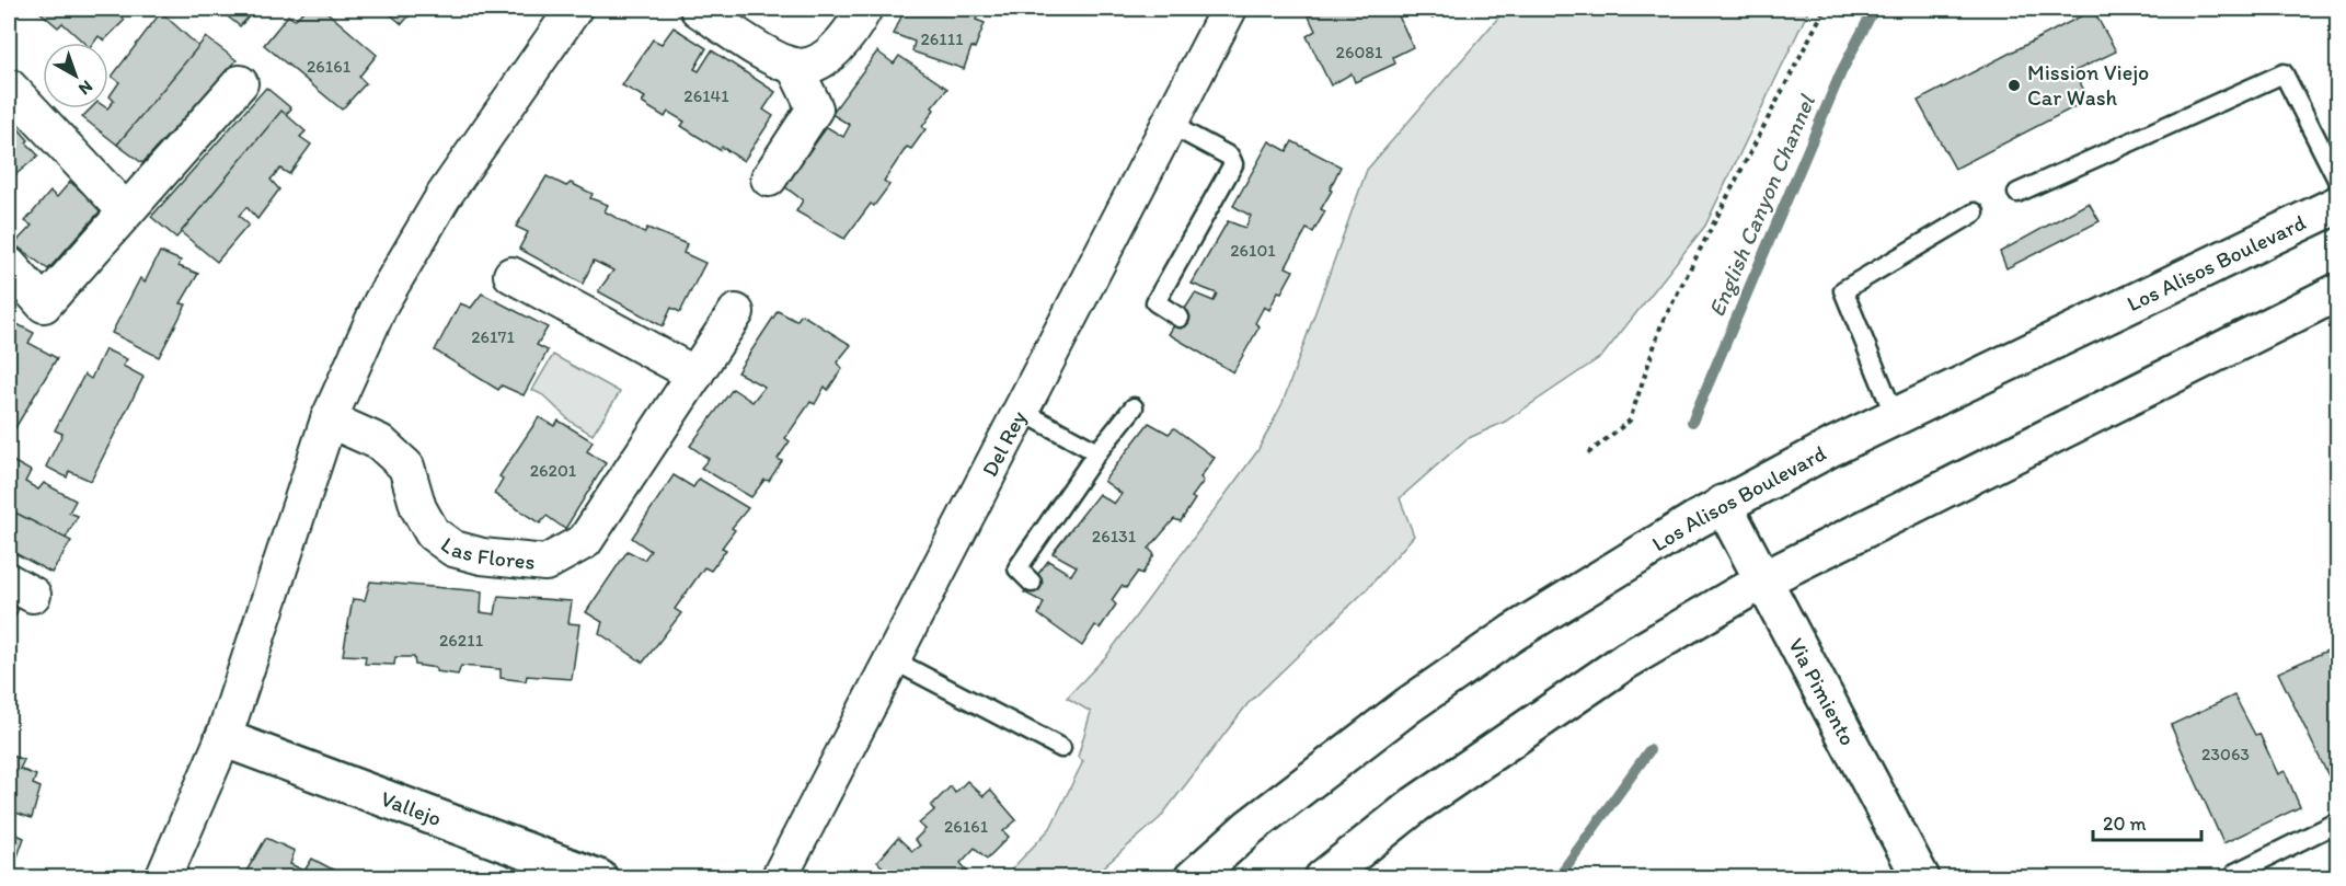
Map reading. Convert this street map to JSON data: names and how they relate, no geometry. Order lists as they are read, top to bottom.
{
  "streets": {
    "main road": ["Los Alisos Boulevard", "Via Pimiento", "Vallejo"],
    "street": ["Del Rey", "Las Flores"]
  },
  "crossings": [
    ["Los Alisos Boulevard", "Via Pimiento"]
  ],
  "water": ["English Canyon Channel"],
  "places": ["Mission Viejo Car Wash"],
  "house_numbers": [
    "26111",
    "26081",
    "26161",
    "26141",
    "26101",
    "26171",
    "26201",
    "26131",
    "26211",
    "23063",
    "26161"
  ],
  "scale_bar": "20 m",
  "north": "bottom right"
}
